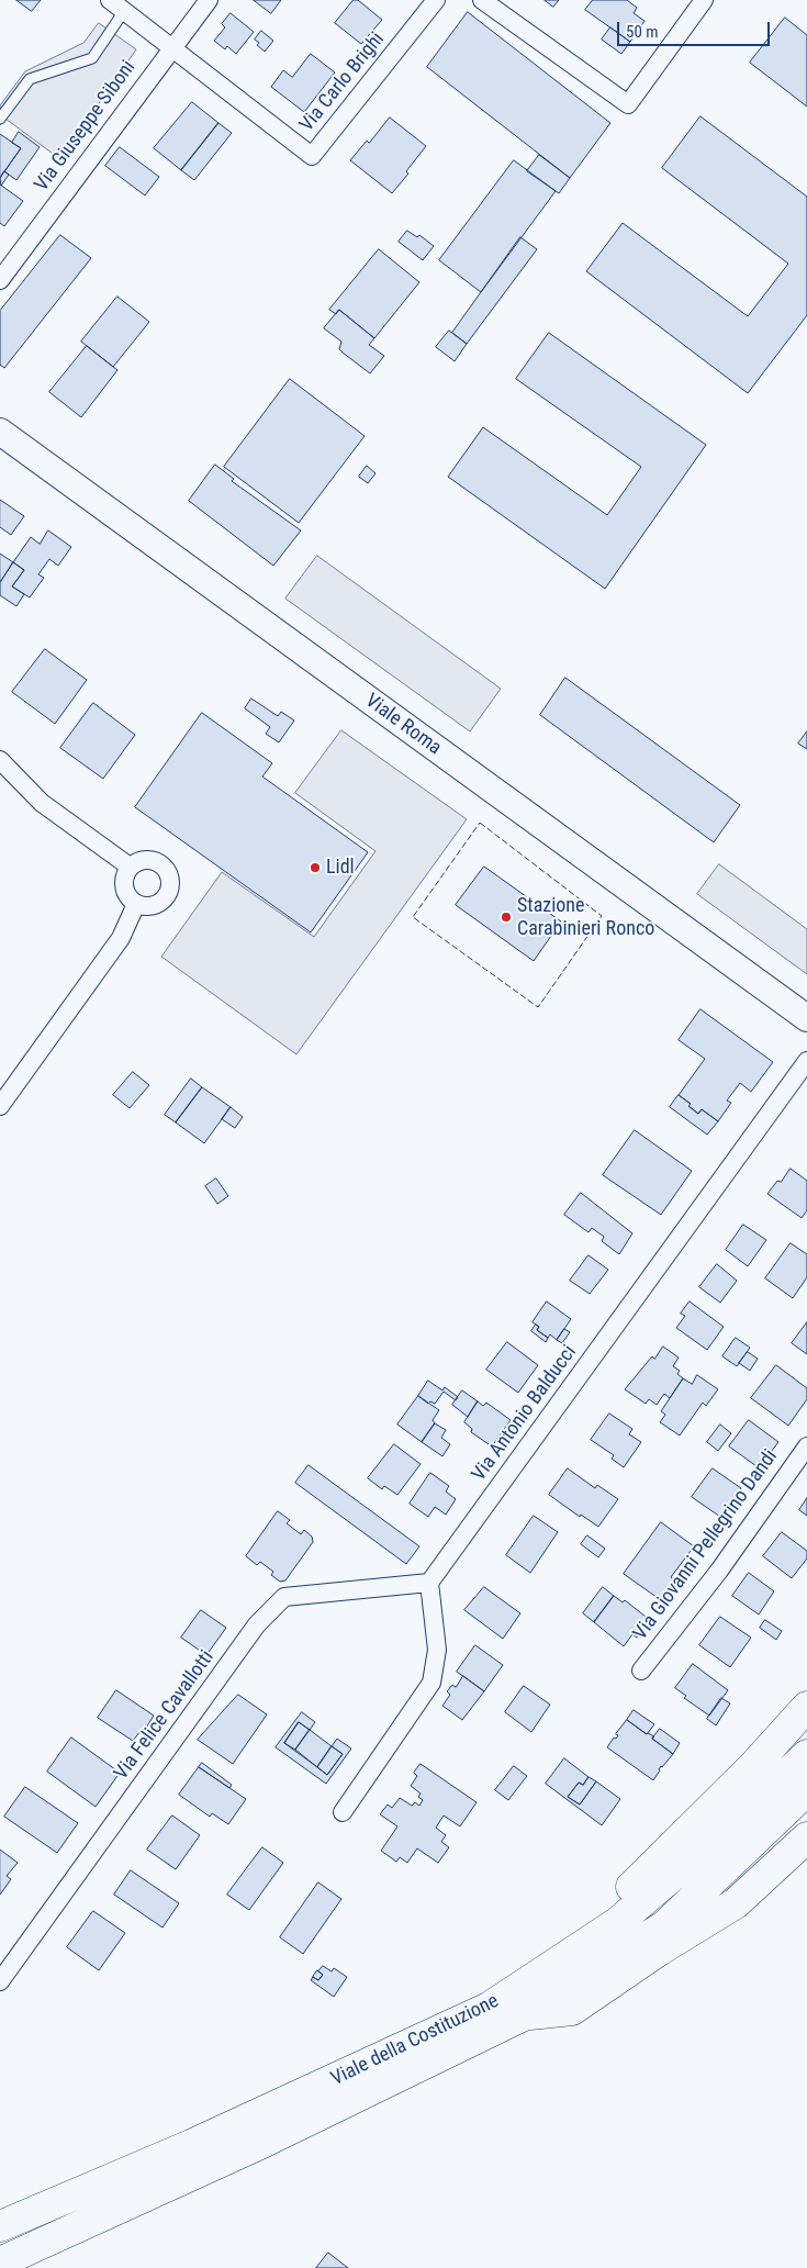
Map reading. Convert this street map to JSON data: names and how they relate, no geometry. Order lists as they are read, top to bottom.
{
  "streets": {
    "highway": ["Viale della Costituzione"],
    "main road": ["Viale Roma"],
    "street": [
      "Via Carlo Brighi",
      "Via Giuseppe Siboni",
      "Via Antonio Balducci",
      "Via Giovanni Pellegrino Dandi",
      "Via Felice Cavallotti"
    ]
  },
  "crossings": [
    ["Via Carlo Brighi", "Via Giuseppe Siboni"],
    ["Via Antonio Balducci", "Via Felice Cavallotti"]
  ],
  "places": ["Lidl", "Stazione Carabinieri Ronco"],
  "scale_bar": "50 m"
}
